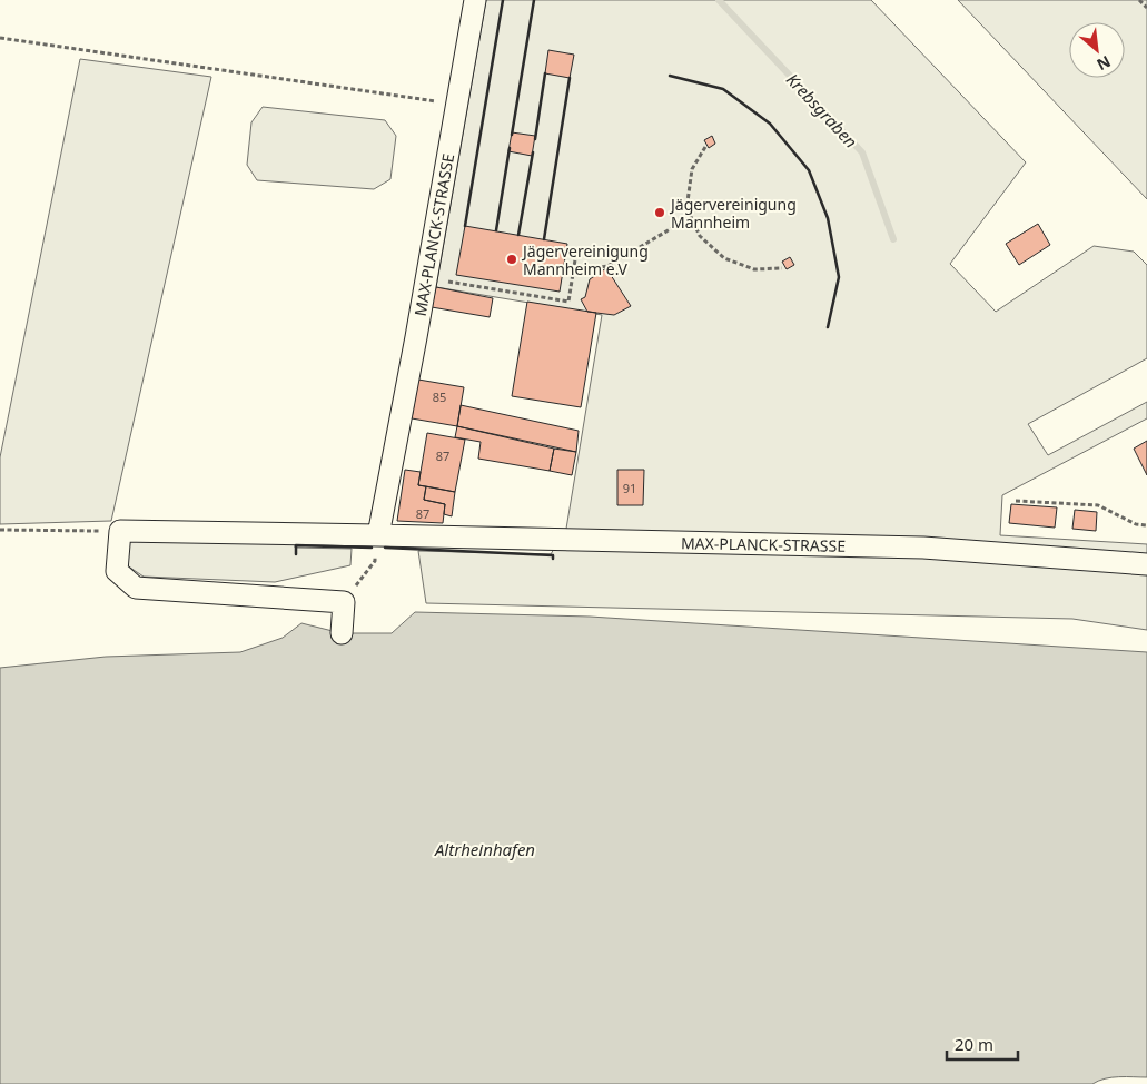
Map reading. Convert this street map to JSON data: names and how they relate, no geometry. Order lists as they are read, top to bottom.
{
  "streets": {
    "street": ["MAX-PLANCK-STRASSE"]
  },
  "water": ["Krebsgraben", "Altrheinhafen"],
  "places": ["Jägervereinigung Mannheim", "Jägervereinigung Mannheim e.V"],
  "house_numbers": [
    "85",
    "87",
    "91",
    "87"
  ],
  "scale_bar": "20 m",
  "north": "bottom right"
}
